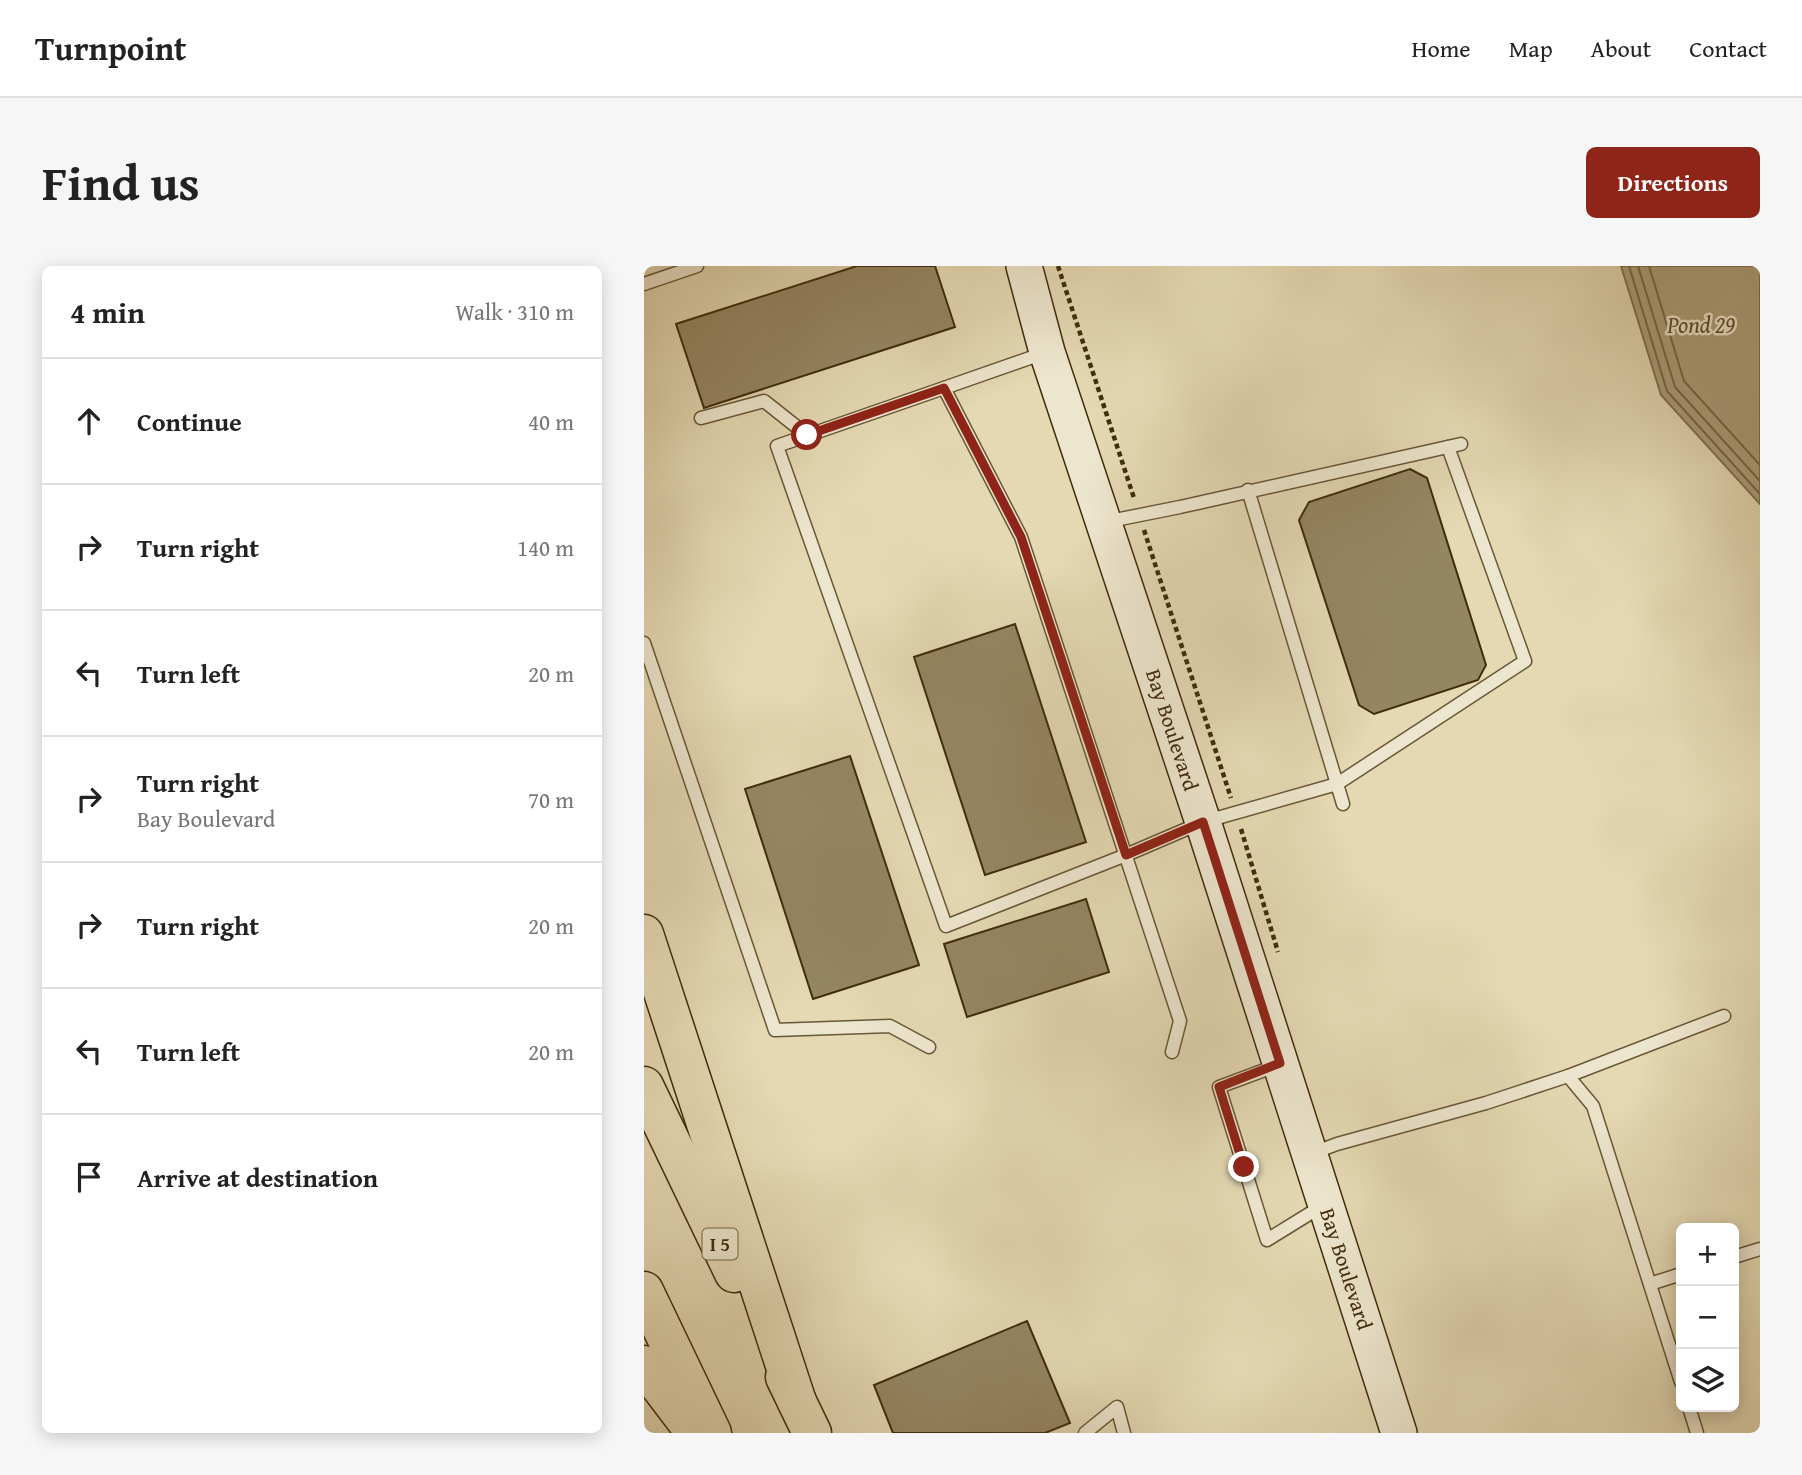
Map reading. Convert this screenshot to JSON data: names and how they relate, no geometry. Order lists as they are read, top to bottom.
{
  "streets": {
    "highway": ["I 5"],
    "street": ["Bay Boulevard"]
  },
  "water": ["Pond 29"],
  "page": {
    "header": "Turnpoint",
    "nav": [
      "Home",
      "Map",
      "About",
      "Contact"
    ],
    "title": "Find us",
    "buttons": "Directions",
    "heading": ["4 min", "Walk · 310 m"],
    "list": [
      ["Continue", "40 m"],
      ["Turn right", "140 m"],
      ["Turn left", "20 m"],
      ["Turn right", "Bay Boulevard", "70 m"],
      ["Turn right", "20 m"],
      ["Turn left", "20 m"],
      "Arrive at destination"
    ],
    "map_buttons": ["+", "−"]
  }
}
